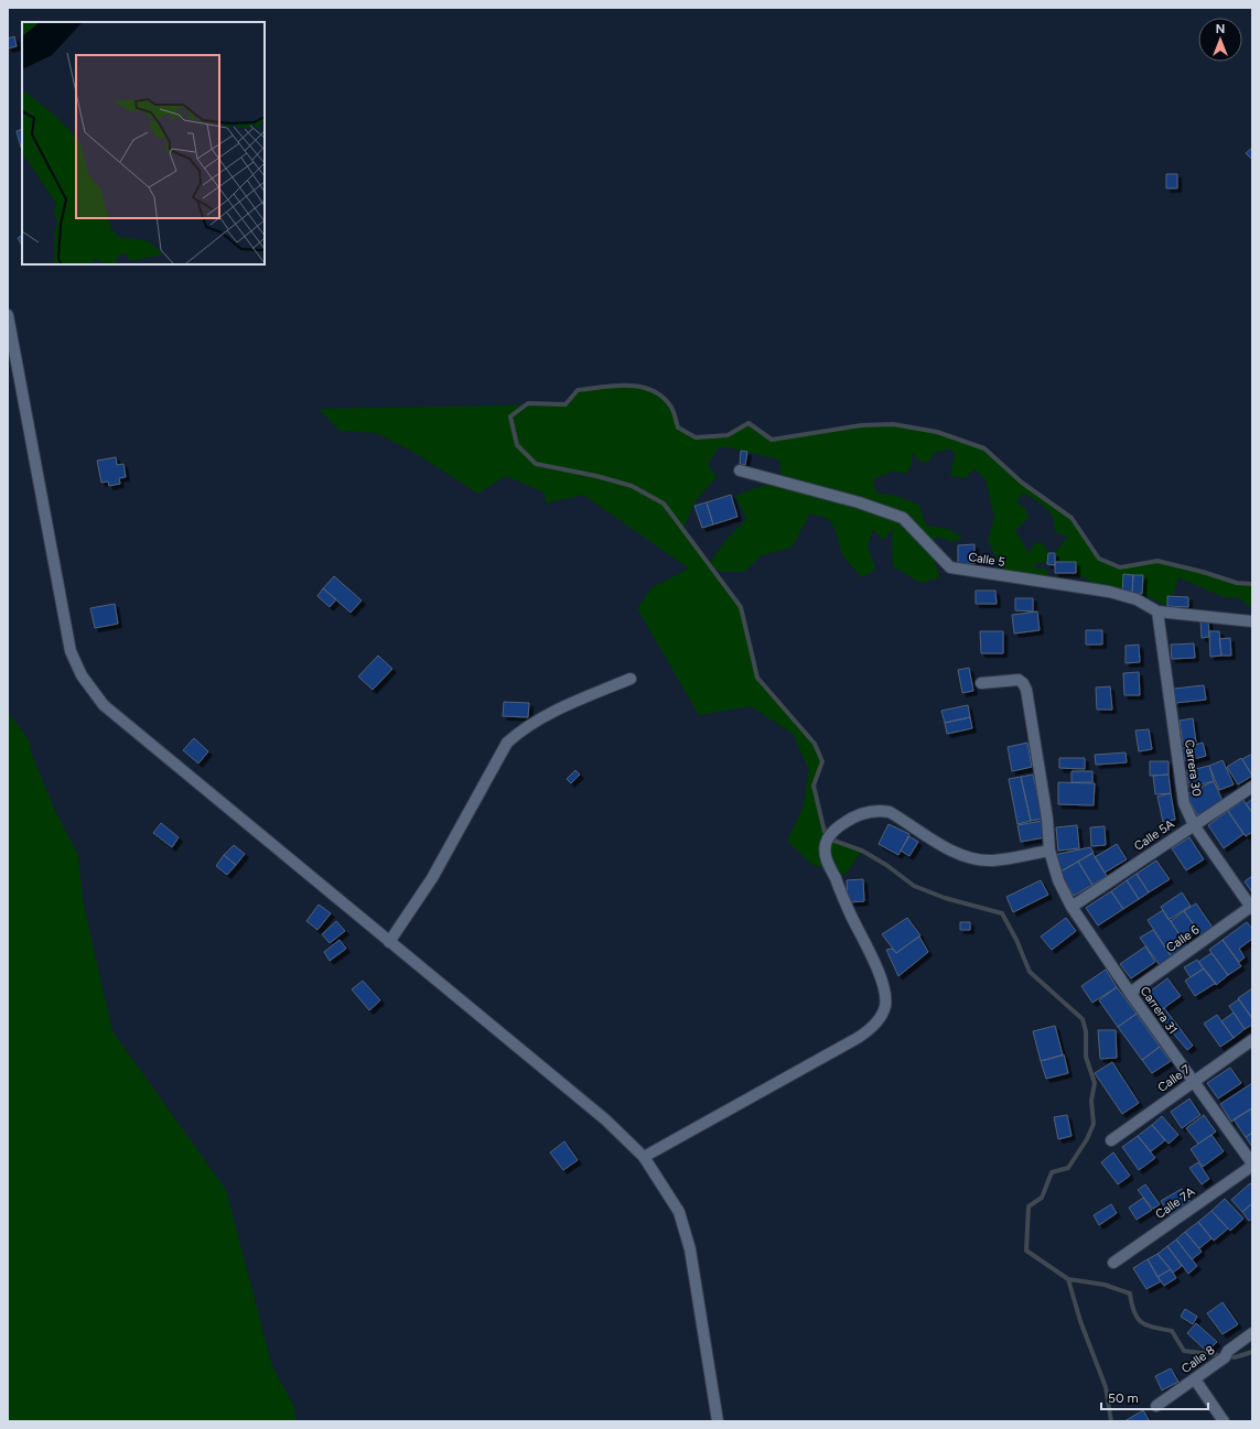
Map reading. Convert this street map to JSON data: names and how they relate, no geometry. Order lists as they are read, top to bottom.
{
  "streets": {
    "street": [
      "Calle 5",
      "Carrera 30",
      "Calle 5A",
      "Calle 6",
      "Carrera 31",
      "Calle 7",
      "Calle 7A",
      "Calle 8"
    ]
  },
  "crossings": [
    ["Calle 5", "Carrera 30"],
    ["Carrera 30", "Calle 5A"],
    ["Carrera 30", "Calle 6"],
    ["Calle 5A", "Carrera 31"],
    ["Calle 6", "Carrera 31"],
    ["Carrera 31", "Calle 7"],
    ["Carrera 31", "Calle 7A"]
  ],
  "scale_bar": "50 m",
  "north": "top"
}
